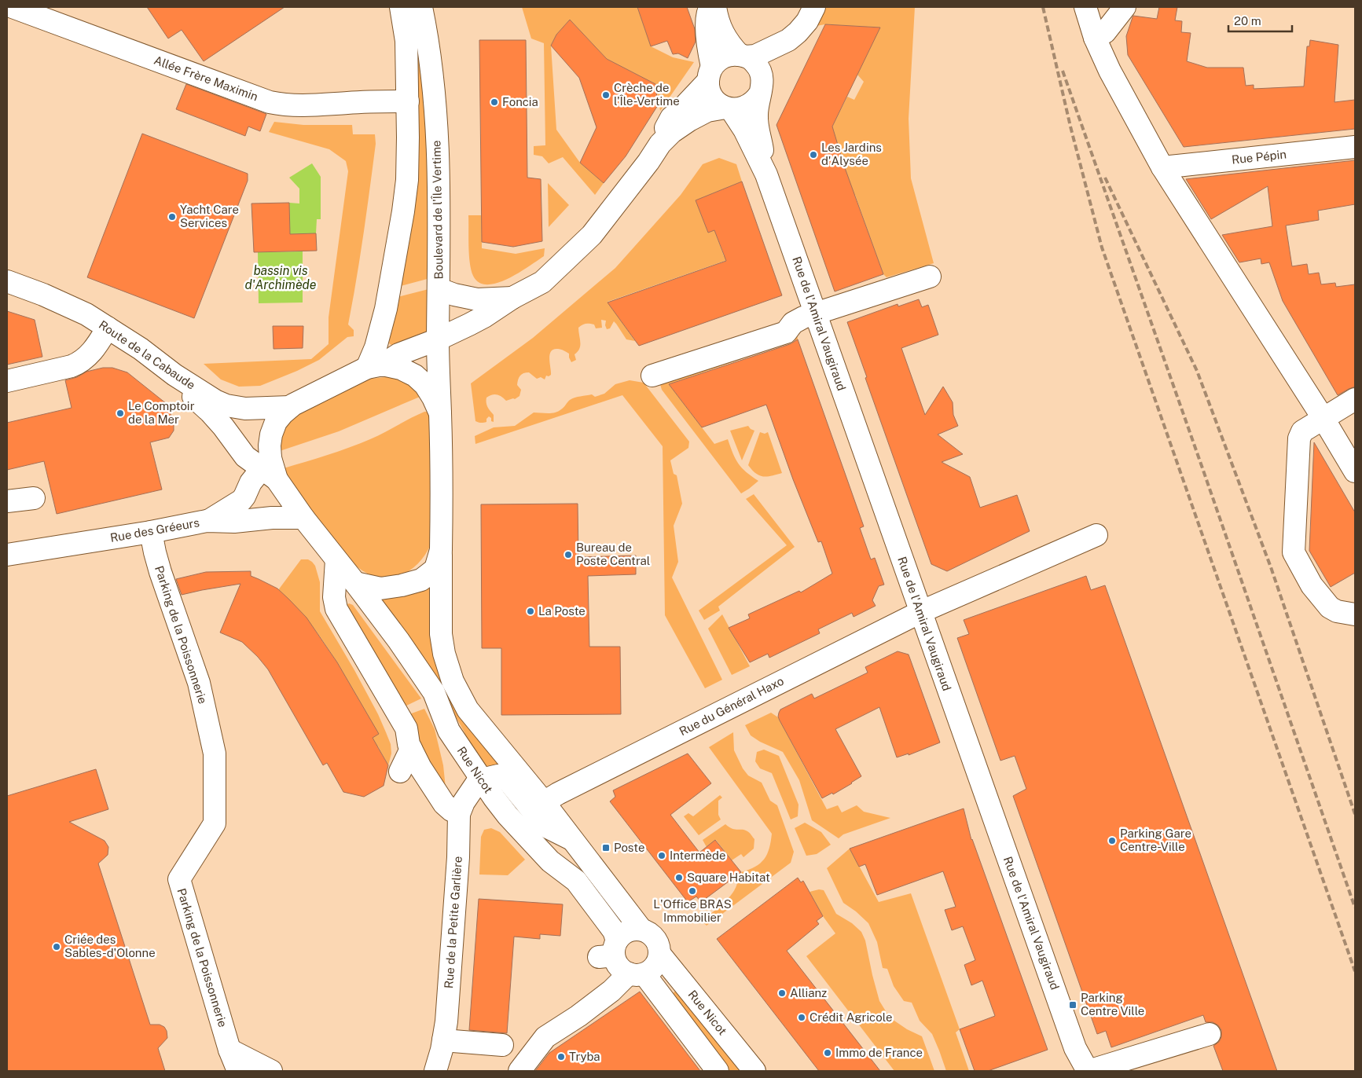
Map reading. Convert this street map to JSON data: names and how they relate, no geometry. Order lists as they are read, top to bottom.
{
  "streets": {
    "street": [
      "Allée Frère Maximin",
      "Rue Pépin",
      "Boulevard de l'Île Vertime",
      "Rue de l'Amiral Vaugiraud",
      "Route de la Cabaude",
      "Rue des Gréeurs",
      "Parking de la Poissonnerie",
      "Rue du Général Haxo",
      "Rue Nicot",
      "Rue de la Petite Garlière"
    ]
  },
  "crossings": [
    ["Rue de l'Amiral Vaugiraud", "Rue du Général Haxo"],
    ["Route de la Cabaude", "Rue Nicot"],
    ["Rue des Gréeurs", "Parking de la Poissonnerie"],
    ["Rue des Gréeurs", "Rue Nicot"],
    ["Rue Nicot", "Rue de la Petite Garlière"]
  ],
  "water": ["bassin vis d'Archimède"],
  "places": {
    "other": [
      "Crèche de l'Île-Vertime",
      "Foncia",
      "Les Jardins d'Alysée",
      "Yacht Care Services",
      "Le Comptoir de la Mer",
      "Bureau de Poste Central",
      "La Poste",
      "Parking Gare Centre-Ville",
      "Intermède",
      "Square Habitat",
      "L'Office BRAS Immobilier",
      "Criée des Sables-d'Olonne",
      "Allianz",
      "Crédit Agricole",
      "Immo de France",
      "Tryba"
    ],
    "transit": ["Poste", "Parking Centre Ville"]
  },
  "scale_bar": "20 m"
}
